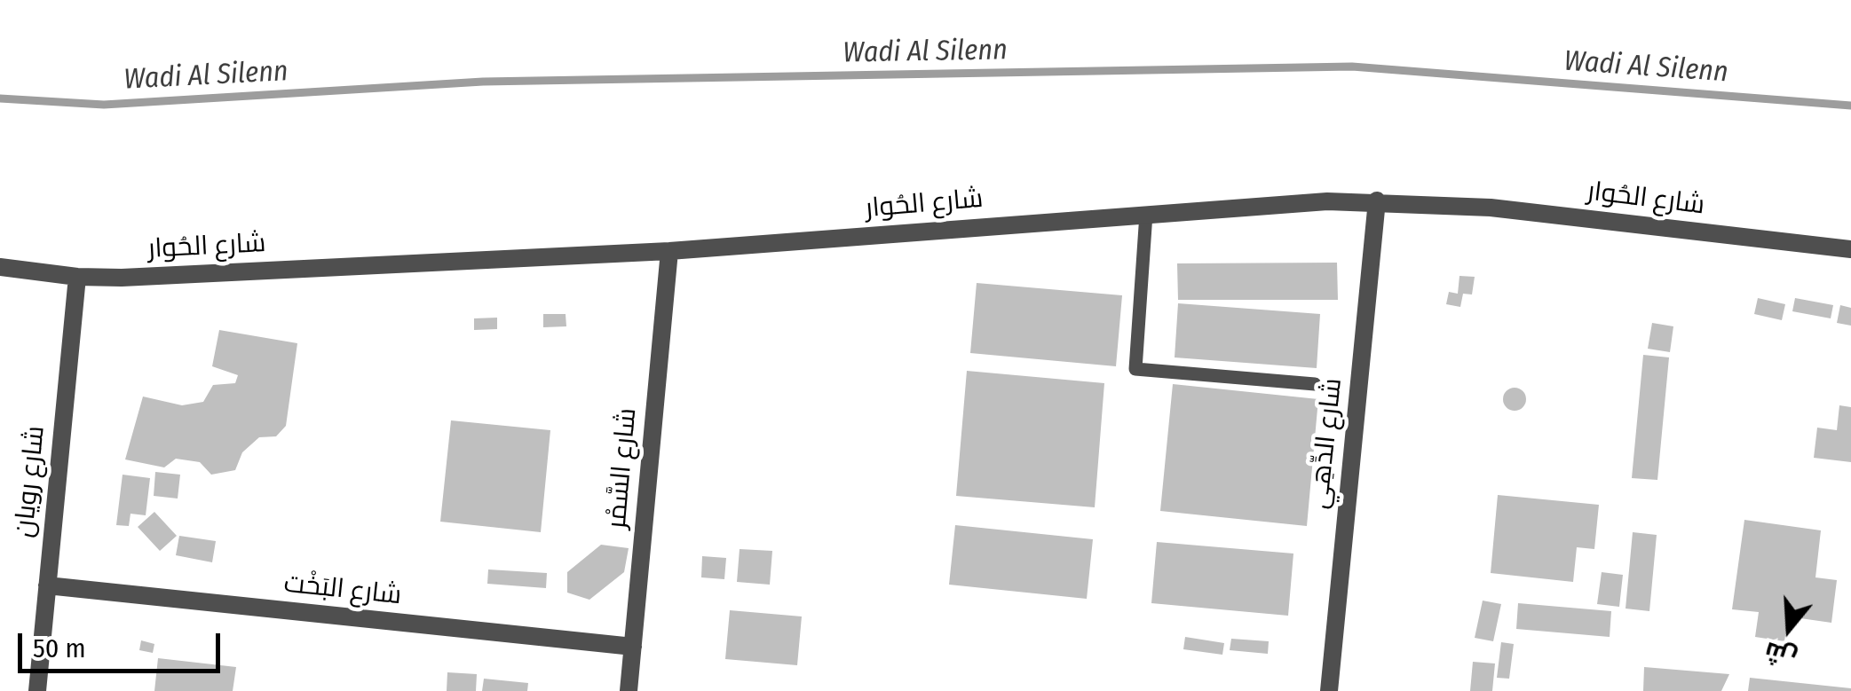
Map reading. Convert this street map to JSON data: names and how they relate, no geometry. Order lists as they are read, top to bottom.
{
  "streets": {
    "street": [
      "شارع الحُوار",
      "شارع الدِّهِي",
      "شارع السَّمْر",
      "شارع رويان",
      "شارع البَخْت"
    ]
  },
  "crossings": [
    ["شارع الحُوار", "شارع الدِّهِي"],
    ["شارع الحُوار", "شارع السَّمْر"],
    ["شارع الحُوار", "شارع رويان"],
    ["شارع السَّمْر", "شارع البَخْت"],
    ["شارع رويان", "شارع البَخْت"]
  ],
  "water": ["Wadi Al Silenn"],
  "scale_bar": "50 m",
  "north": "bottom"
}
